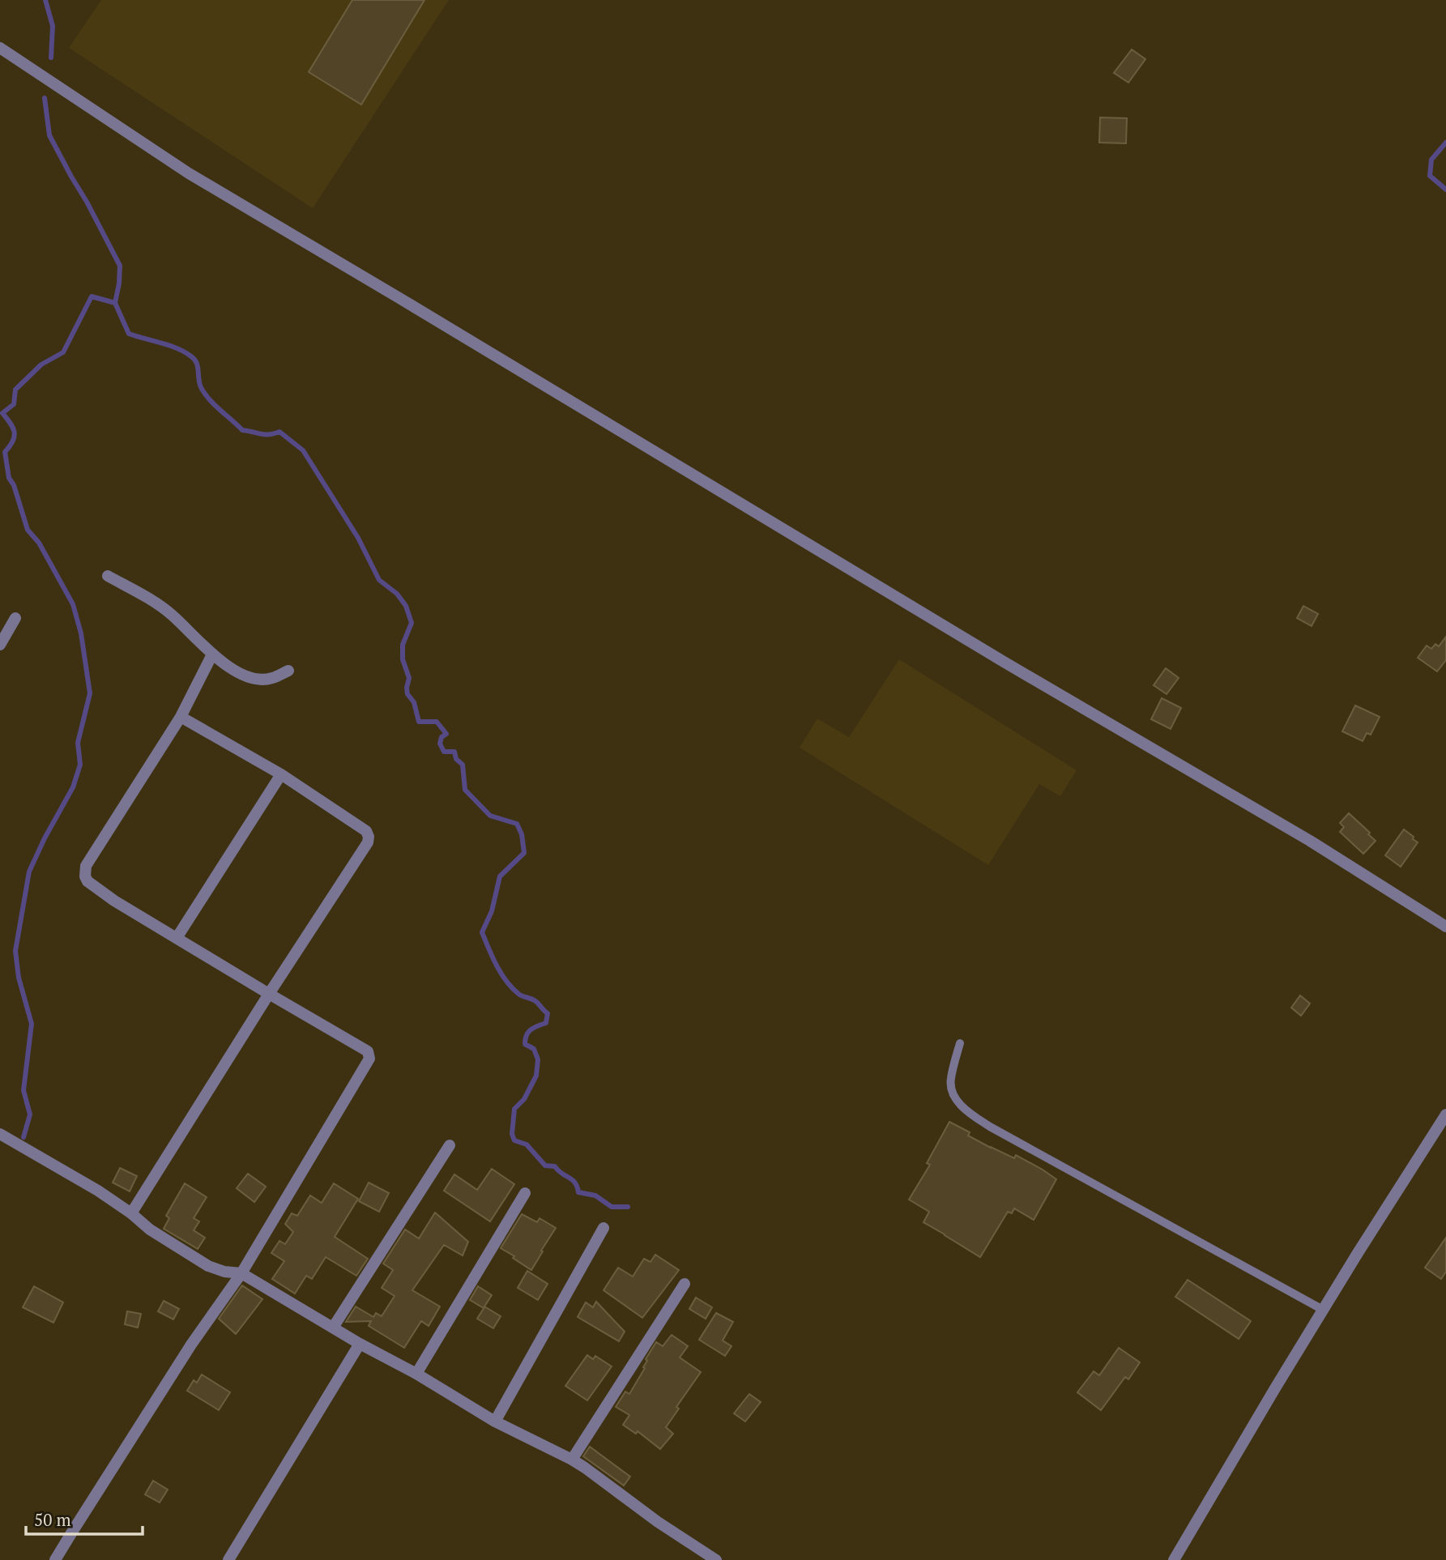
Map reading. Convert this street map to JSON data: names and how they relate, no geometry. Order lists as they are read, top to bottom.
{
  "scale_bar": "50 m"
}
